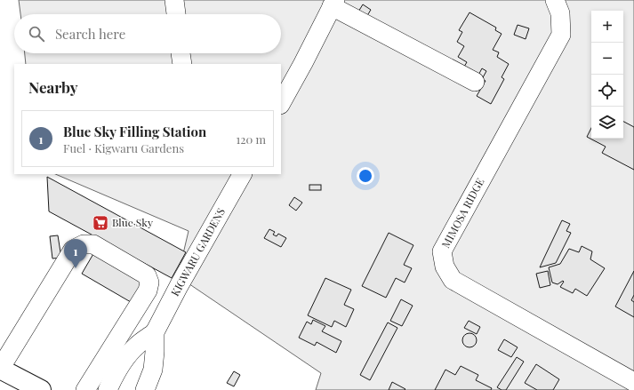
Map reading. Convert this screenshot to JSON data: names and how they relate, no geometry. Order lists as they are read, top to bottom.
{
  "streets": {
    "street": ["MIMOSA RIDGE", "KIGWARU GARDENS"]
  },
  "places": {
    "supermarket": ["Blue Sky"]
  },
  "page": {
    "map_buttons": ["+", "−"],
    "search": "Search here",
    "heading": "Nearby",
    "list": [
      {
        "mark": "1",
        "name": "Blue Sky Filling Station",
        "note": "Fuel · Kigwaru Gardens",
        "value": "120 m"
      }
    ],
    "pins": "1"
  }
}
